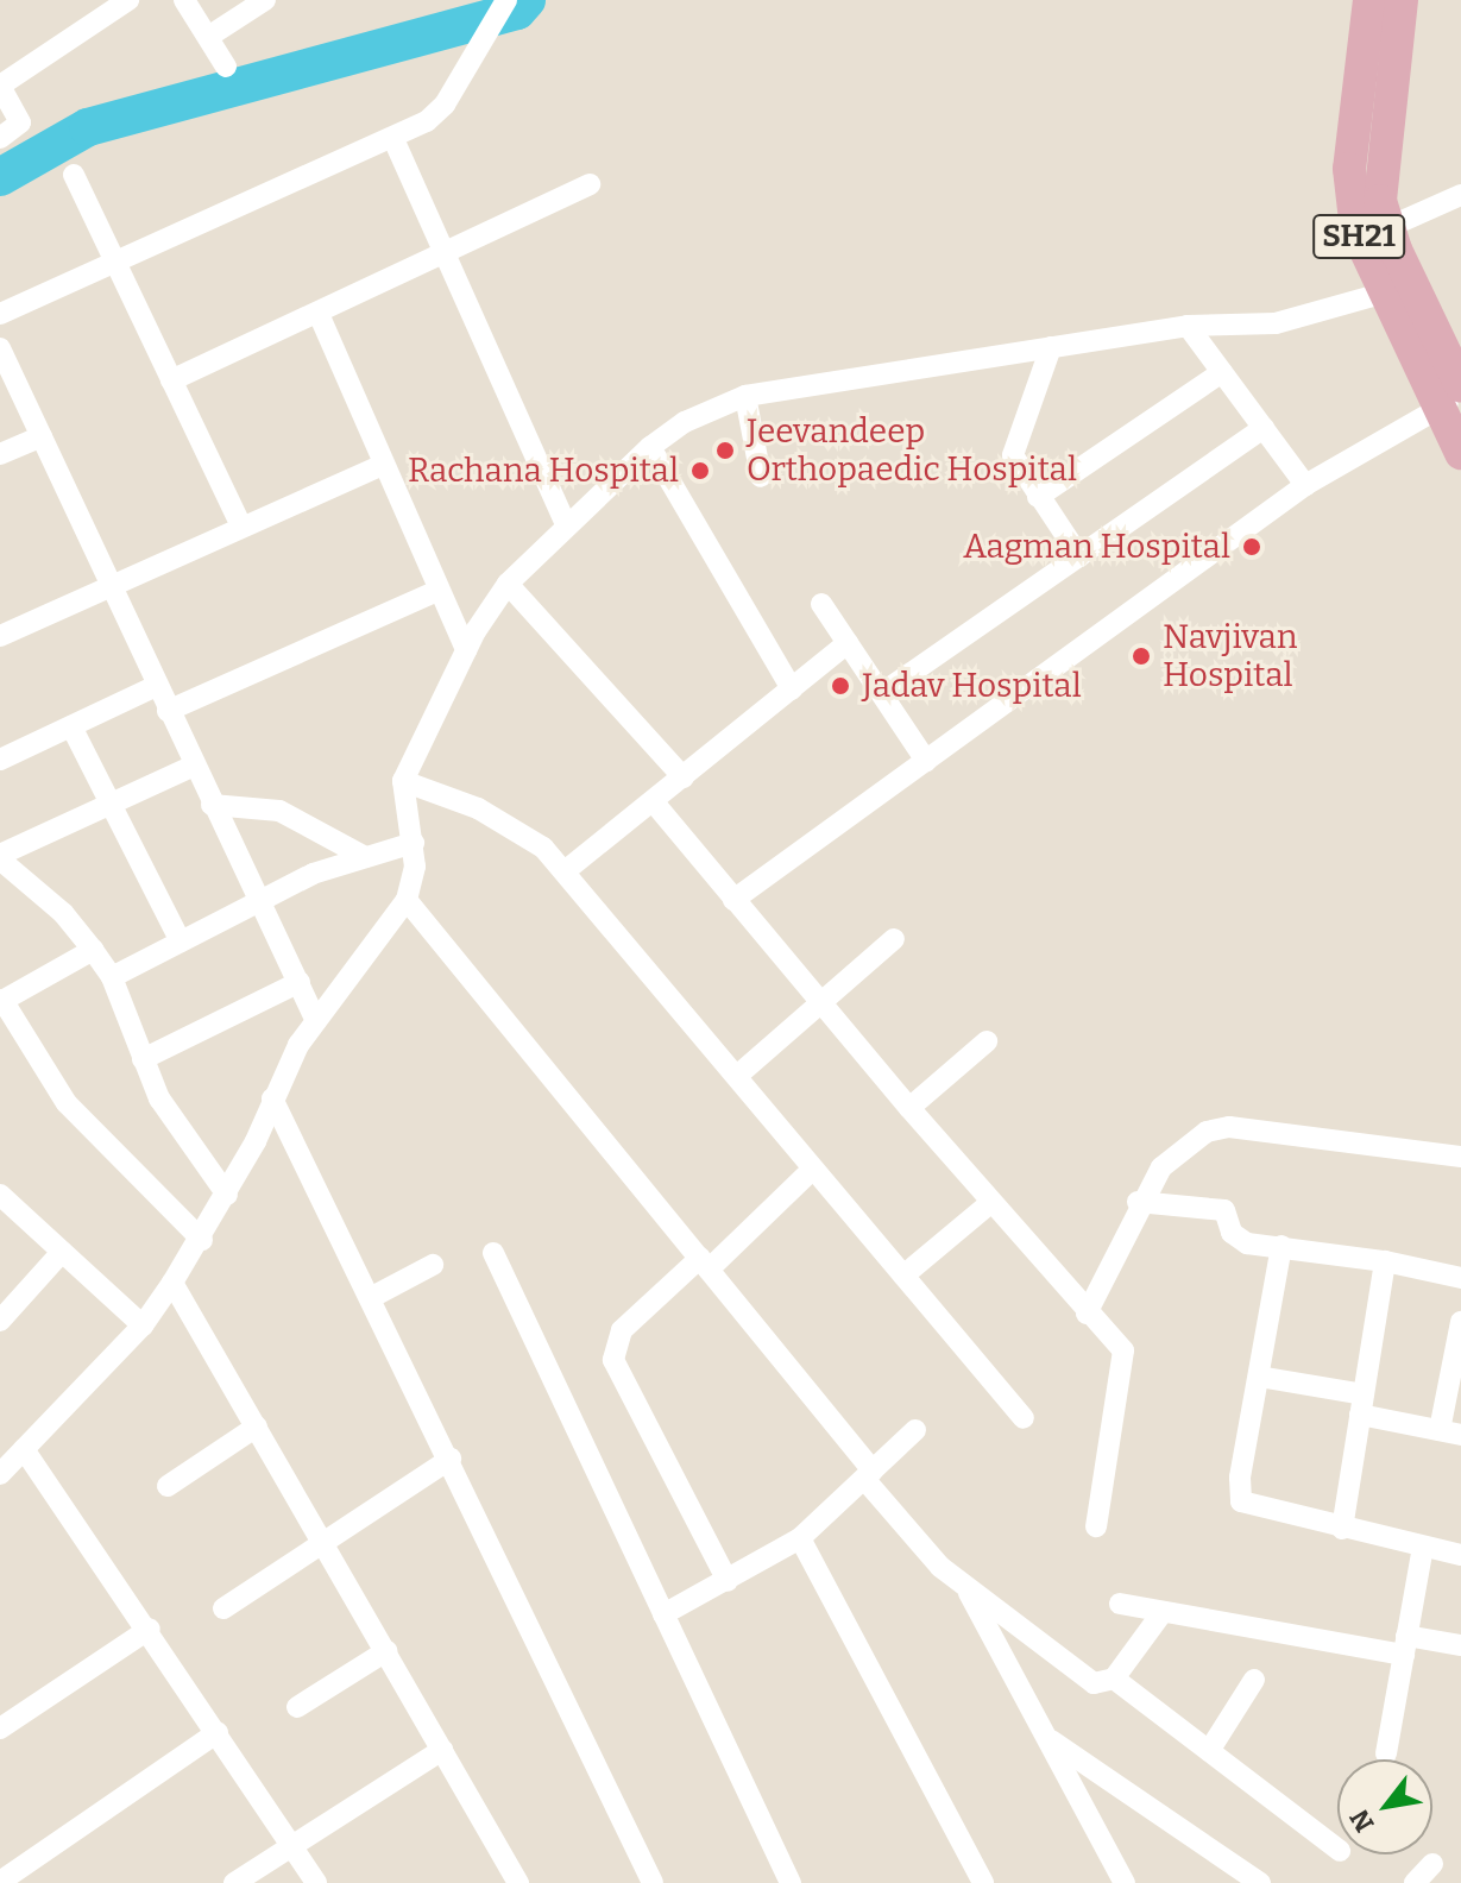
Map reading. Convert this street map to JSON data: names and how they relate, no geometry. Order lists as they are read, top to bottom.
{
  "streets": {
    "main road": ["SH21"]
  },
  "places": [
    "Jeevandeep Orthopaedic Hospital",
    "Rachana Hospital",
    "Aagman Hospital",
    "Navjivan Hospital",
    "Jadav Hospital"
  ],
  "north": "bottom left"
}
